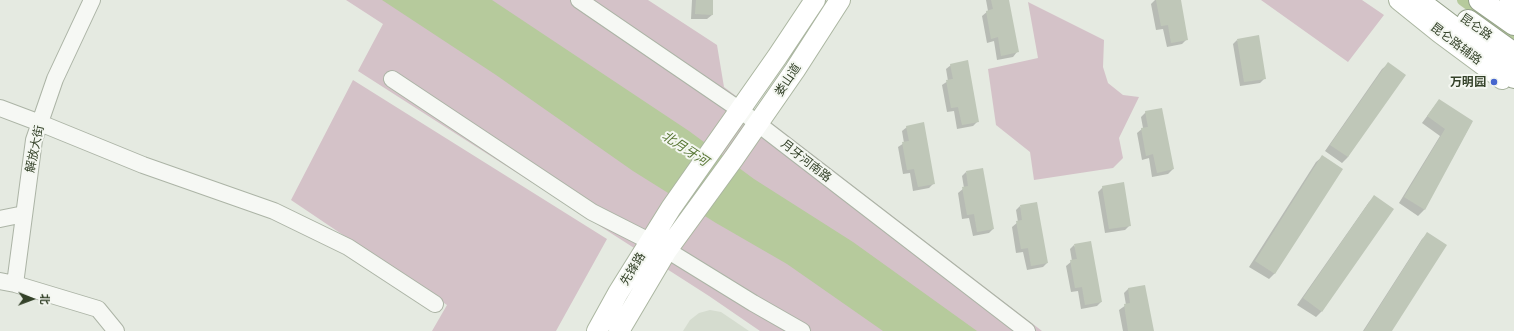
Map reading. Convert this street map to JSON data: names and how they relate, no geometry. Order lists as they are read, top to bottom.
{
  "streets": {
    "highway": ["昆仑路"],
    "main road": ["昆仑路辅路", "娄山道", "先锋路"],
    "street": ["解放大街", "月牙河南路"]
  },
  "crossings": [
    ["娄山道", "月牙河南路"],
    ["娄山道", "先锋路"]
  ],
  "water": ["北月牙河"],
  "places": ["万明园"],
  "north": "right"
}
